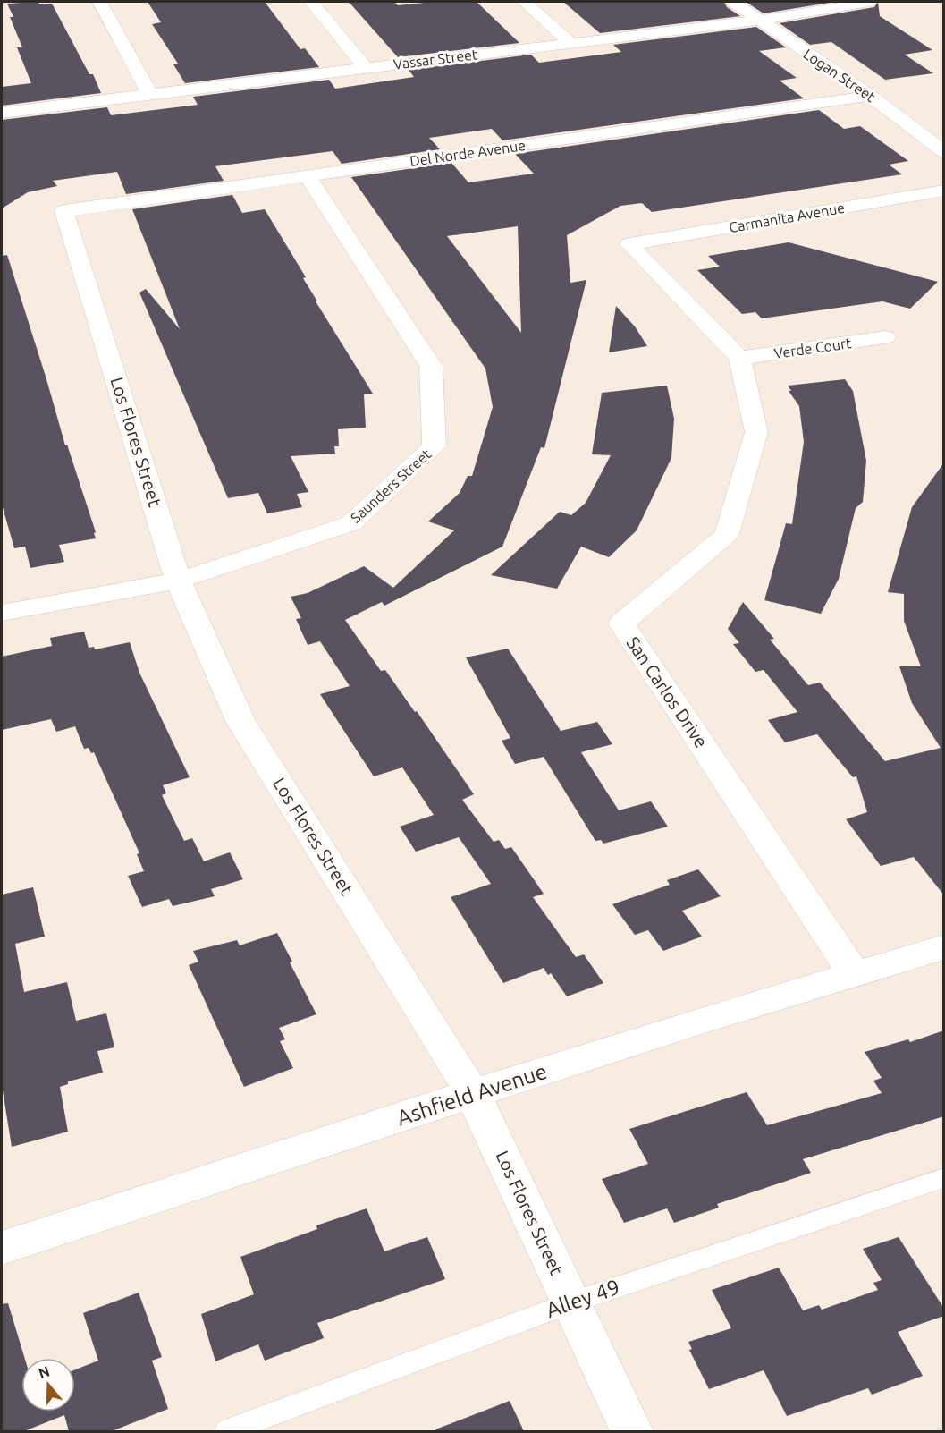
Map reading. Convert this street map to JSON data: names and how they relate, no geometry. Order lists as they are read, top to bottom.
{
  "streets": {
    "street": [
      "Vassar Street",
      "Logan Street",
      "Del Norde Avenue",
      "Carmanita Avenue",
      "Verde Court",
      "Los Flores Street",
      "Saunders Street",
      "San Carlos Drive",
      "Ashfield Avenue"
    ],
    "lane": ["Alley 49"]
  },
  "crossings": [
    ["Vassar Street", "Logan Street"],
    ["Logan Street", "Del Norde Avenue"],
    ["Del Norde Avenue", "Los Flores Street"],
    ["Del Norde Avenue", "Saunders Street"],
    ["Carmanita Avenue", "Verde Court"],
    ["Carmanita Avenue", "San Carlos Drive"],
    ["Verde Court", "San Carlos Drive"],
    ["Los Flores Street", "Saunders Street"],
    ["Los Flores Street", "Ashfield Avenue"],
    ["Los Flores Street", "Alley 49"],
    ["San Carlos Drive", "Ashfield Avenue"]
  ],
  "north": "top"
}
